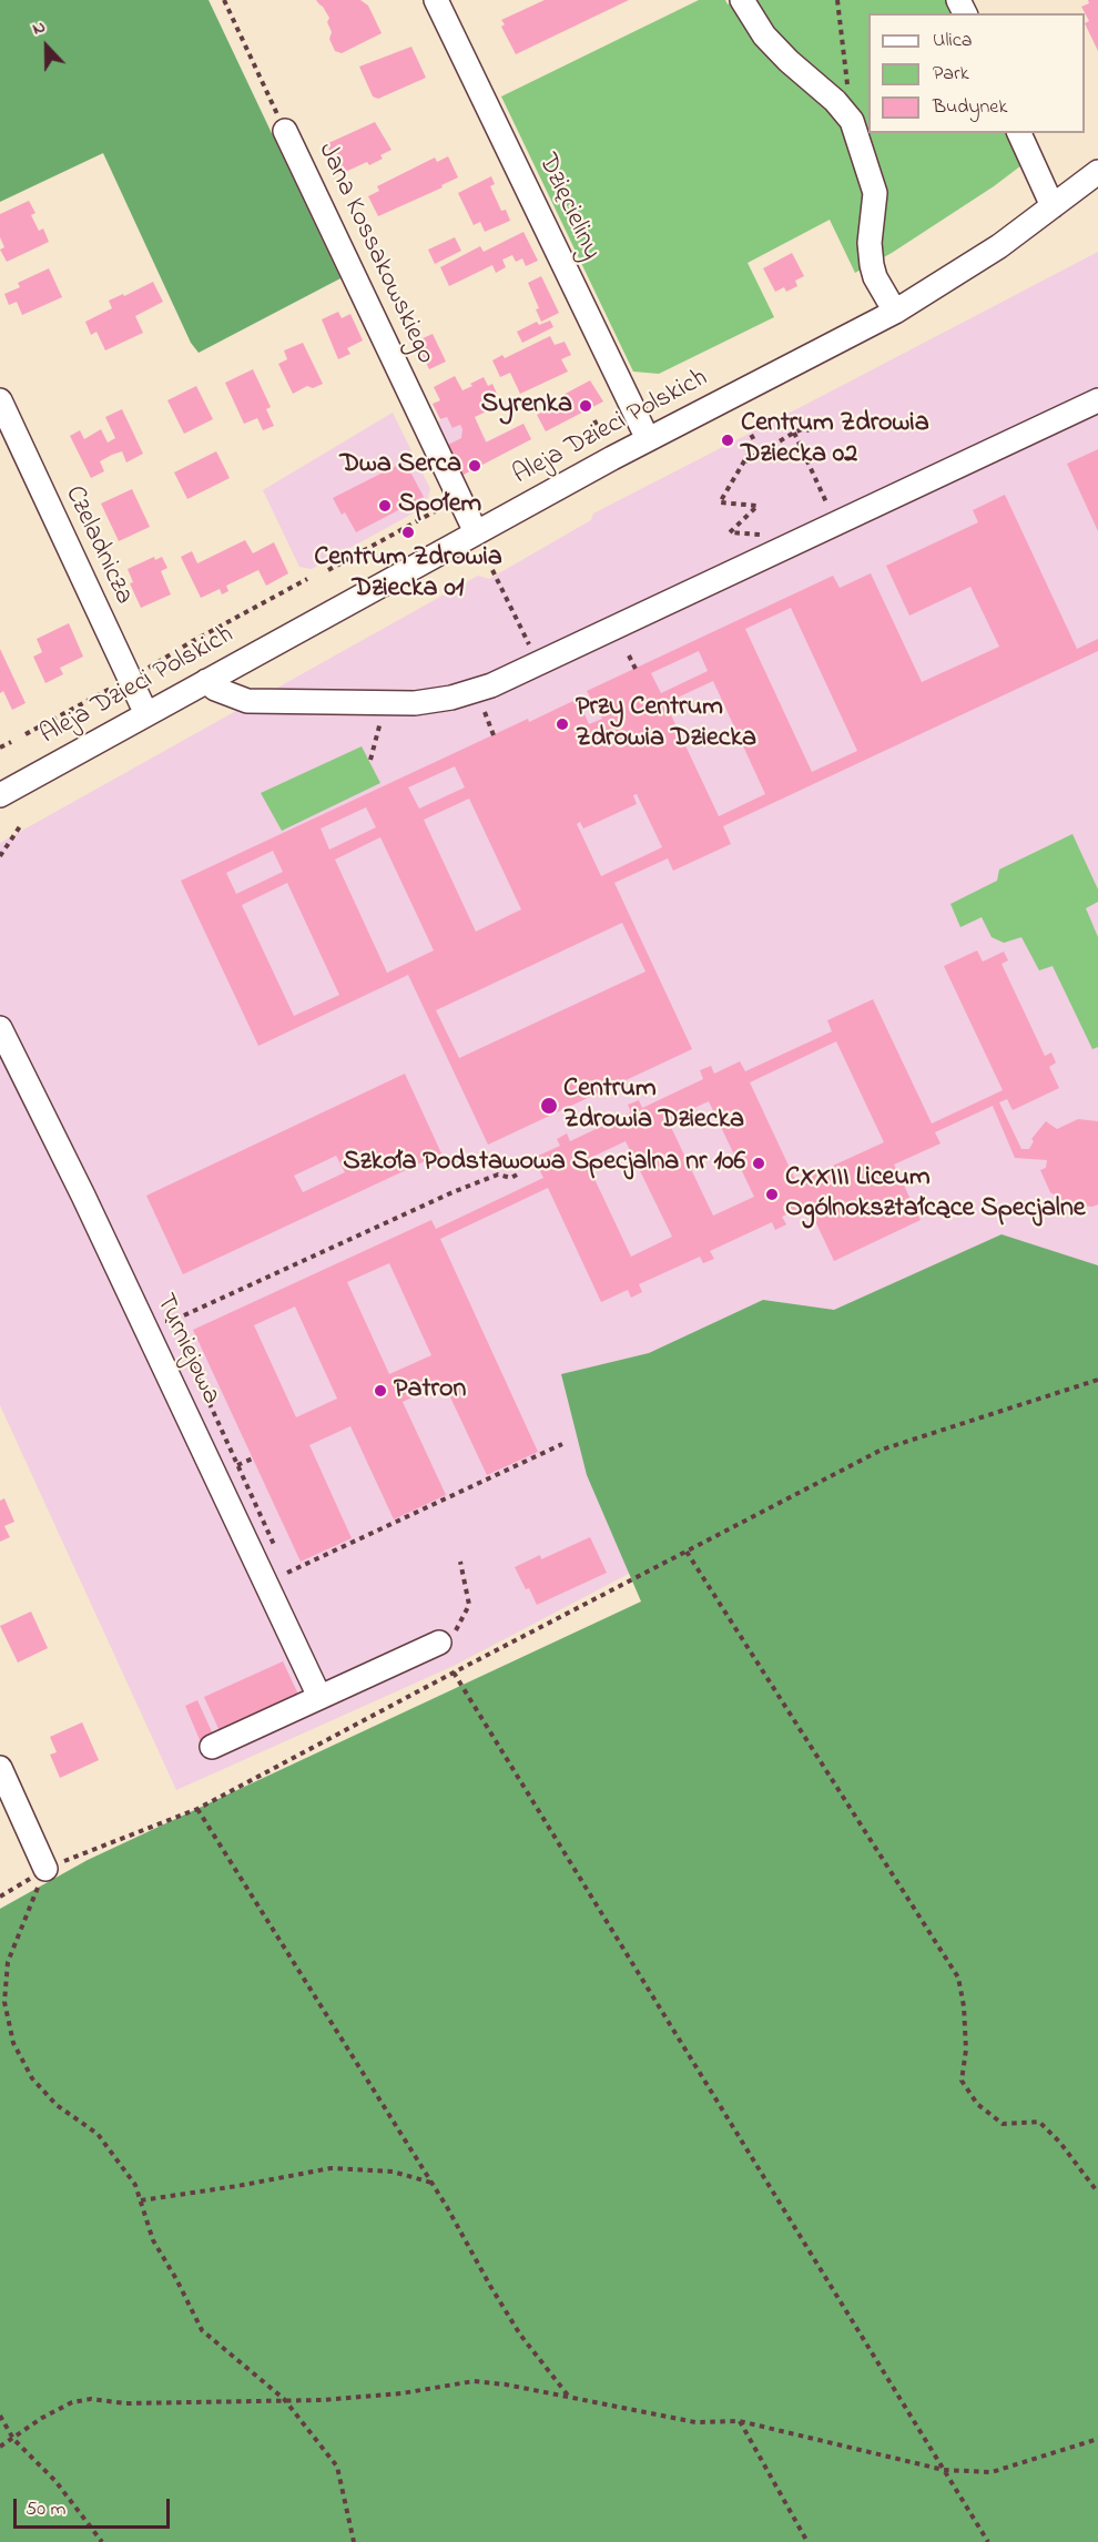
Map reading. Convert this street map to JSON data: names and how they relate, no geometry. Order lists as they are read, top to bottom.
{
  "streets": {
    "street": [
      "Dzięcieliny",
      "Jana Kossakowskiego",
      "Aleja Dzieci Polskich",
      "Czeladnicza",
      "Turniejowa"
    ]
  },
  "crossings": [
    ["Dzięcieliny", "Aleja Dzieci Polskich"],
    ["Jana Kossakowskiego", "Aleja Dzieci Polskich"],
    ["Aleja Dzieci Polskich", "Czeladnicza"]
  ],
  "places": [
    "Syrenka",
    "Centrum Zdrowia Dziecka 02",
    "Dwa Serca",
    "Społem",
    "Centrum Zdrowia Dziecka 01",
    "Przy Centrum Zdrowia Dziecka",
    "Centrum Zdrowia Dziecka",
    "Szkoła Podstawowa Specjalna nr 106",
    "CXXIII Liceum Ogólnokształcące Specjalne",
    "Patron"
  ],
  "legend": ["Ulica", "Park", "Budynek"],
  "scale_bar": "50 m",
  "north": "top"
}
